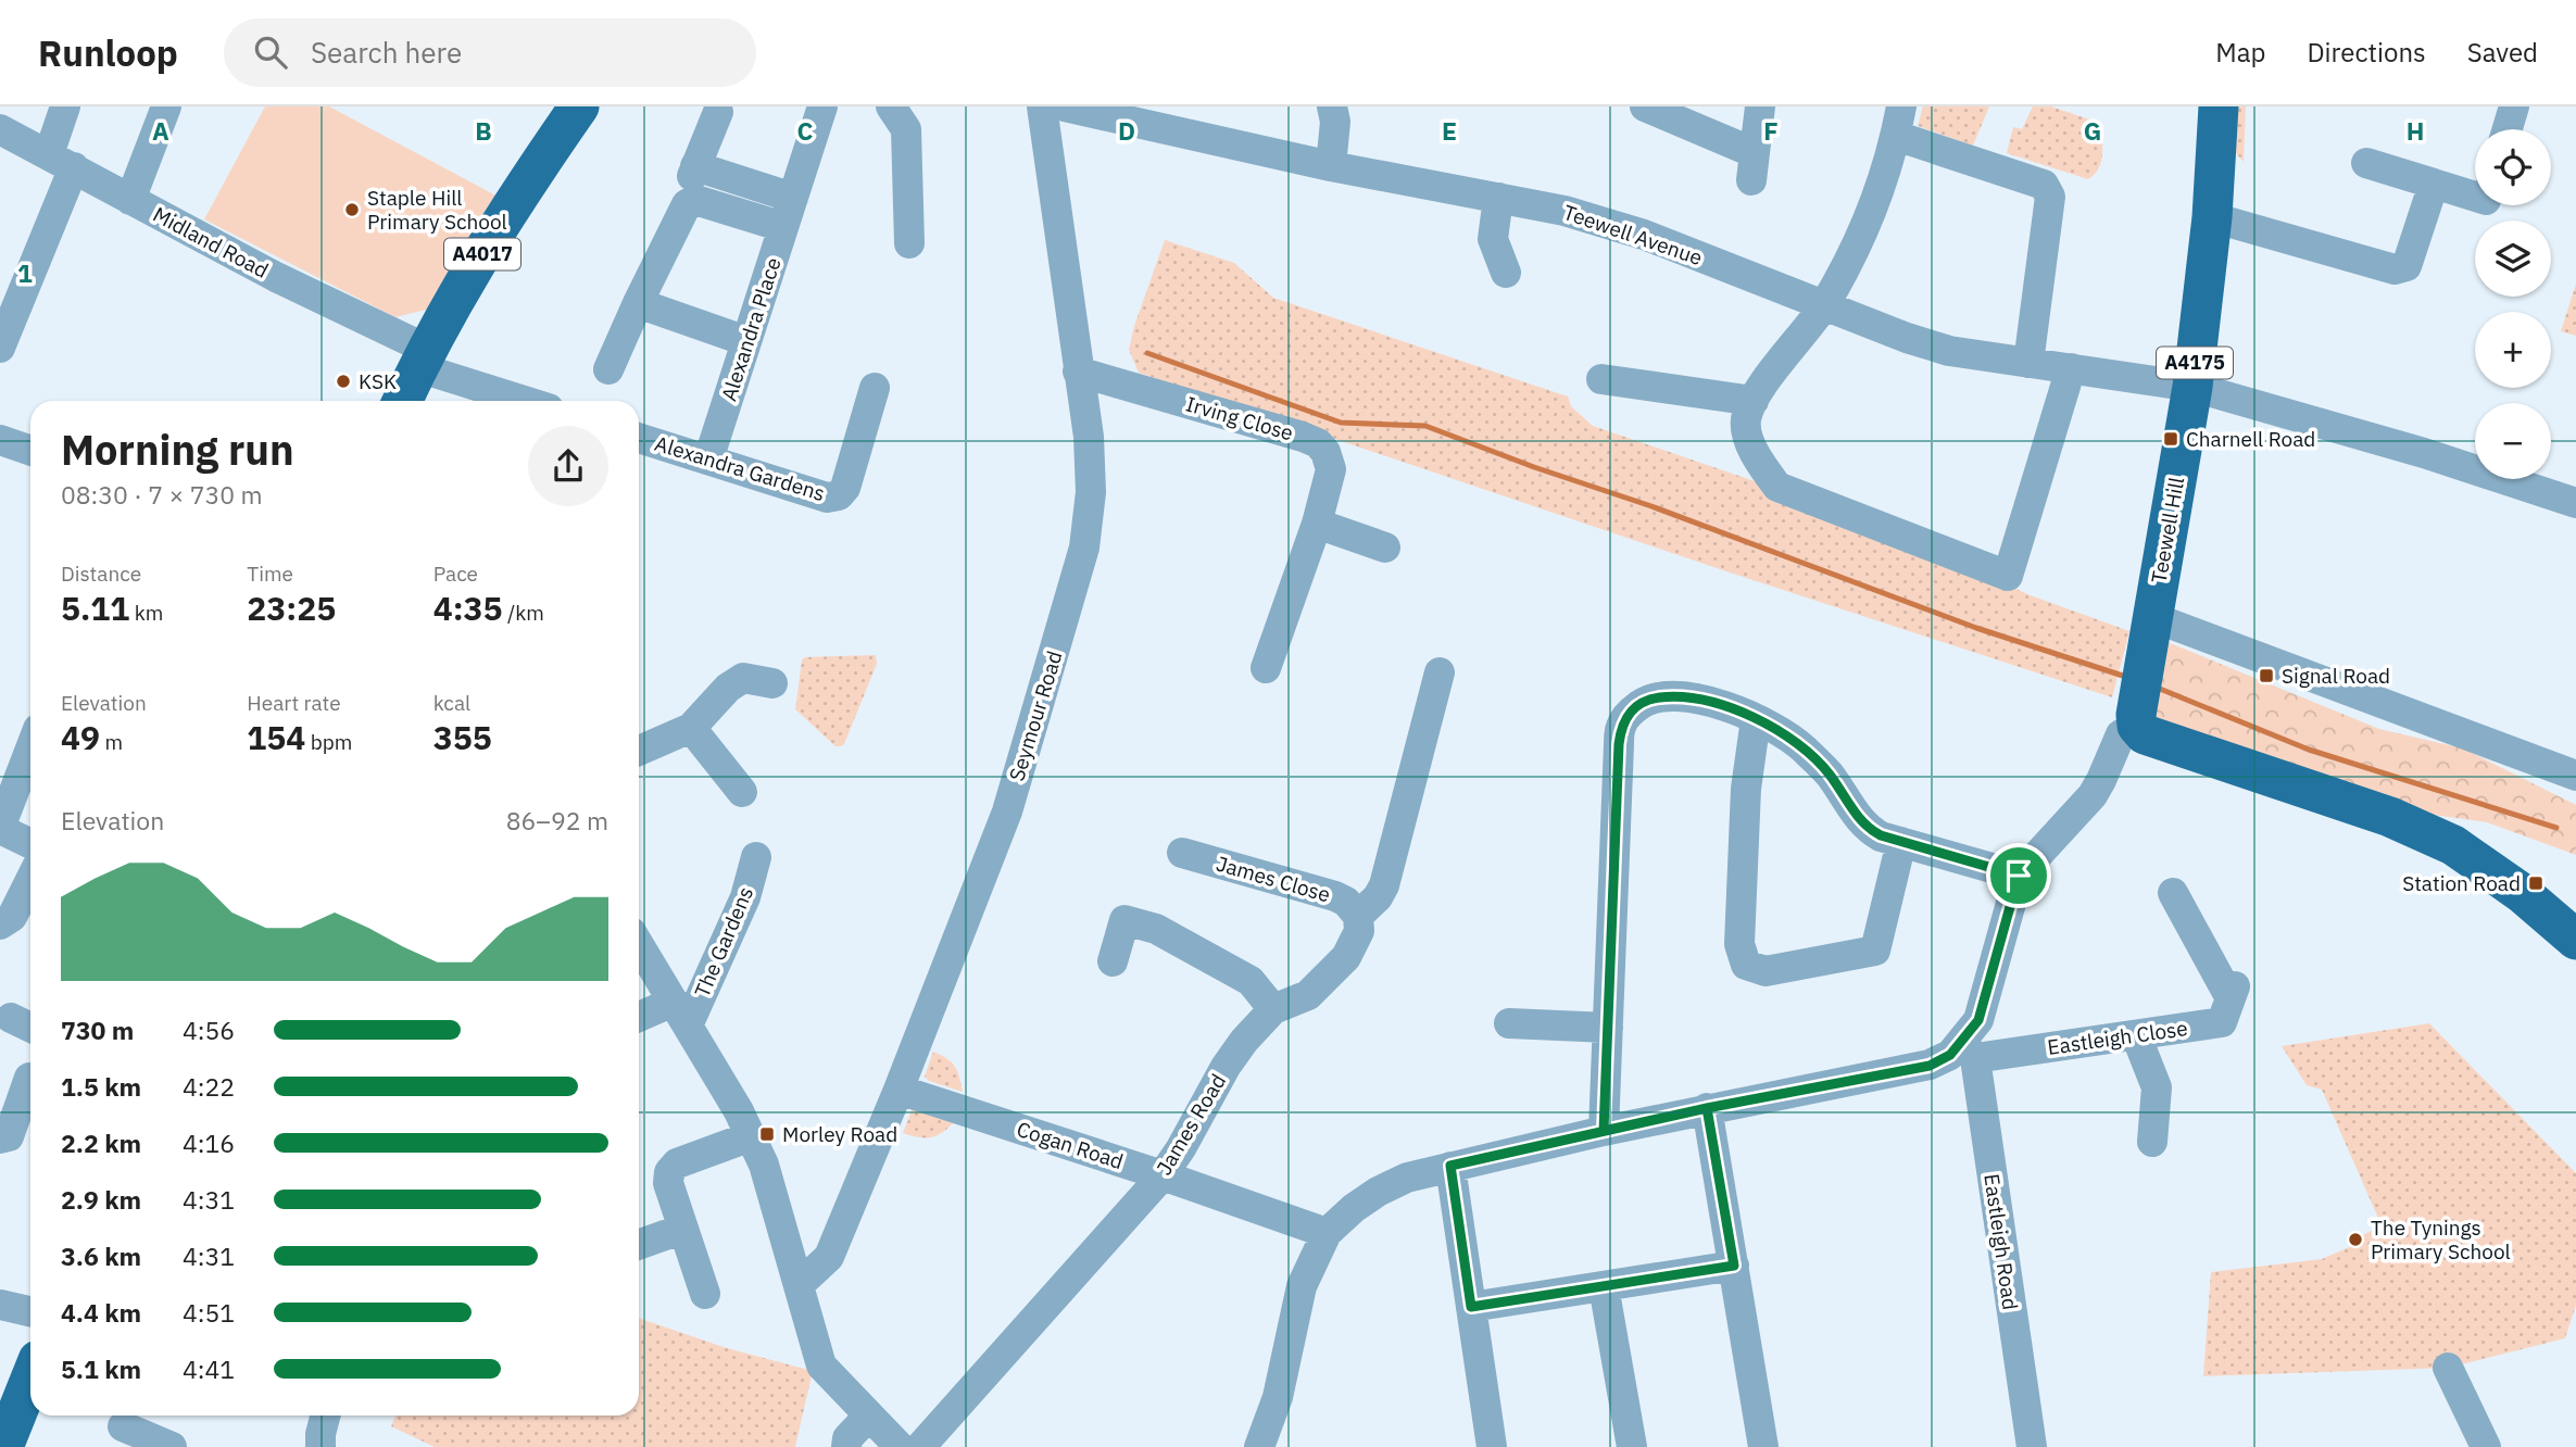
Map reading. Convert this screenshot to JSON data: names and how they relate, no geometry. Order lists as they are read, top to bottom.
{
  "streets": {
    "main road": ["A4017", "A4175", "Teewell Hill"],
    "street": [
      "Teewell Avenue",
      "Midland Road",
      "Alexandra Place",
      "Irving Close",
      "Alexandra Gardens",
      "Seymour Road",
      "James Close",
      "The Gardens",
      "Eastleigh Close",
      "James Road",
      "Cogan Road",
      "Eastleigh Road"
    ]
  },
  "crossings": [
    ["Teewell Avenue", "Teewell Hill"],
    ["Midland Road", "A4017"],
    ["Alexandra Place", "Alexandra Gardens"],
    ["Irving Close", "Seymour Road"],
    ["Seymour Road", "Cogan Road"],
    ["James Close", "James Road"],
    ["Eastleigh Close", "Eastleigh Road"],
    ["James Road", "Cogan Road"]
  ],
  "places": {
    "other": ["Staple Hill Primary School", "KSK", "The Tynings Primary School"],
    "transit": [
      "Charnell Road",
      "Signal Road",
      "Station Road",
      "Morley Road"
    ]
  },
  "page": {
    "header": "Runloop",
    "search": "Search here",
    "nav": ["Map", "Directions", "Saved"],
    "map_buttons": ["+", "−"],
    "heading": ["Morning run", "08:30 · 7 × 730 m"],
    "stats": [
      ["Distance", "5.11 km"],
      ["Time", "23:25"],
      ["Pace", "4:35 /km"],
      ["Elevation", "49 m"],
      ["Heart rate", "154 bpm"],
      ["kcal", "355"]
    ],
    "chart": ["Elevation", "86–92 m"],
    "list": [
      {
        "name": "730 m",
        "note": "4:56"
      },
      {
        "name": "1.5 km",
        "note": "4:22"
      },
      {
        "name": "2.2 km",
        "note": "4:16"
      },
      {
        "name": "2.9 km",
        "note": "4:31"
      },
      {
        "name": "3.6 km",
        "note": "4:31"
      },
      {
        "name": "4.4 km",
        "note": "4:51"
      },
      {
        "name": "5.1 km",
        "note": "4:41"
      }
    ]
  },
  "grid": {
    "columns": [
      "A",
      "B",
      "C",
      "D",
      "E",
      "F",
      "G",
      "H"
    ],
    "rows": ["1"]
  }
}
